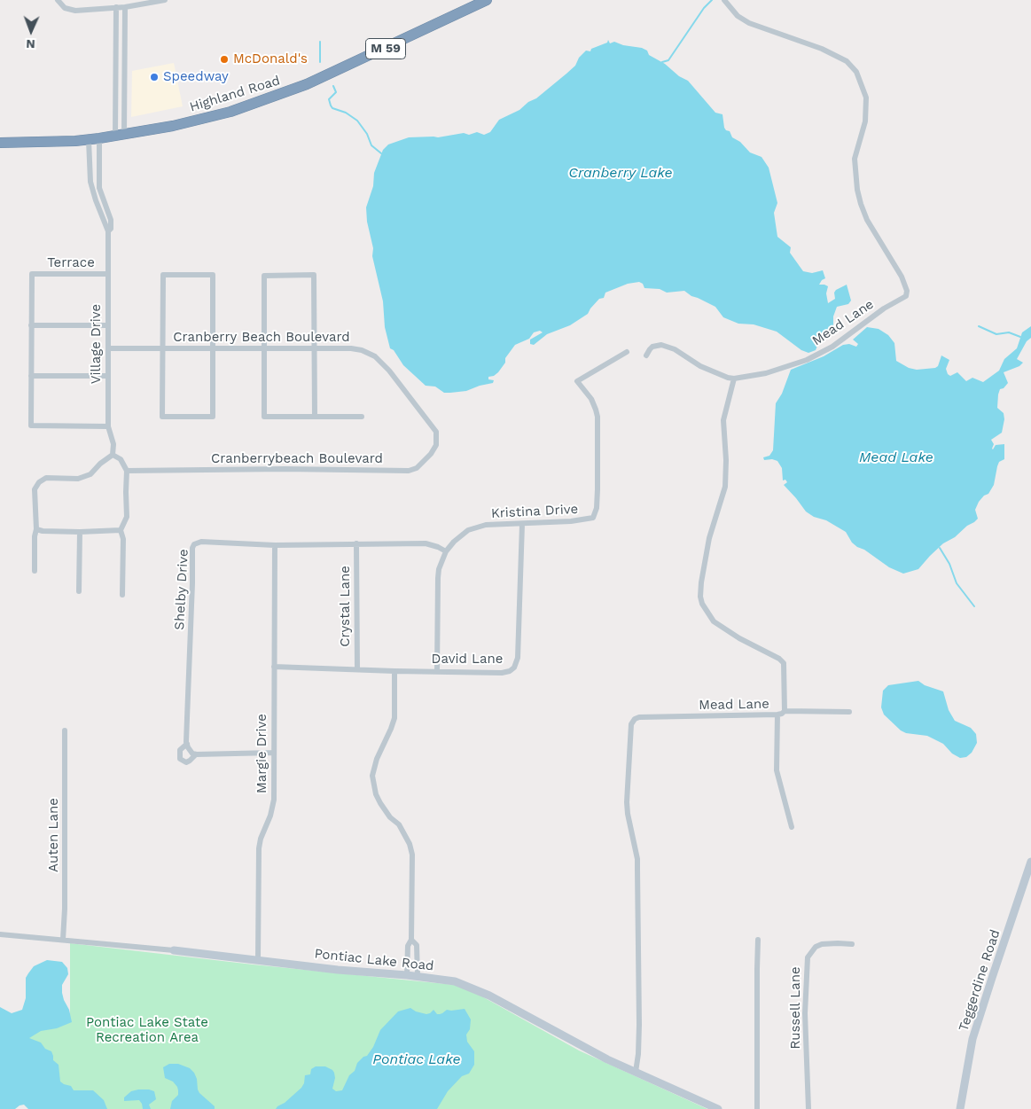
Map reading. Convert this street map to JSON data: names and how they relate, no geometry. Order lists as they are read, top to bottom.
{
  "streets": {
    "highway": ["M 59", "Highland Road"],
    "street": [
      "Terrace",
      "Mead Lane",
      "Cranberry Beach Boulevard",
      "Village Drive",
      "Cranberrybeach Boulevard",
      "Kristina Drive",
      "Shelby Drive",
      "Crystal Lane",
      "David Lane",
      "Margie Drive",
      "Auten Lane",
      "Pontiac Lake Road",
      "Teggerdine Road",
      "Russell Lane"
    ]
  },
  "crossings": [
    ["Highland Road", "Village Drive"],
    ["Terrace", "Village Drive"],
    ["Mead Lane", "Pontiac Lake Road"],
    ["Cranberry Beach Boulevard", "Village Drive"],
    ["Cranberry Beach Boulevard", "Cranberrybeach Boulevard"],
    ["Kristina Drive", "Shelby Drive"],
    ["Kristina Drive", "David Lane"],
    ["Shelby Drive", "Crystal Lane"],
    ["Shelby Drive", "Margie Drive"],
    ["Crystal Lane", "David Lane"],
    ["David Lane", "Margie Drive"],
    ["Margie Drive", "Pontiac Lake Road"],
    ["Auten Lane", "Pontiac Lake Road"]
  ],
  "water": ["Cranberry Lake", "Mead Lake", "Pontiac Lake"],
  "parks": ["Pontiac Lake State Recreation Area"],
  "places": ["McDonald's", "Speedway"],
  "north": "bottom"
}
